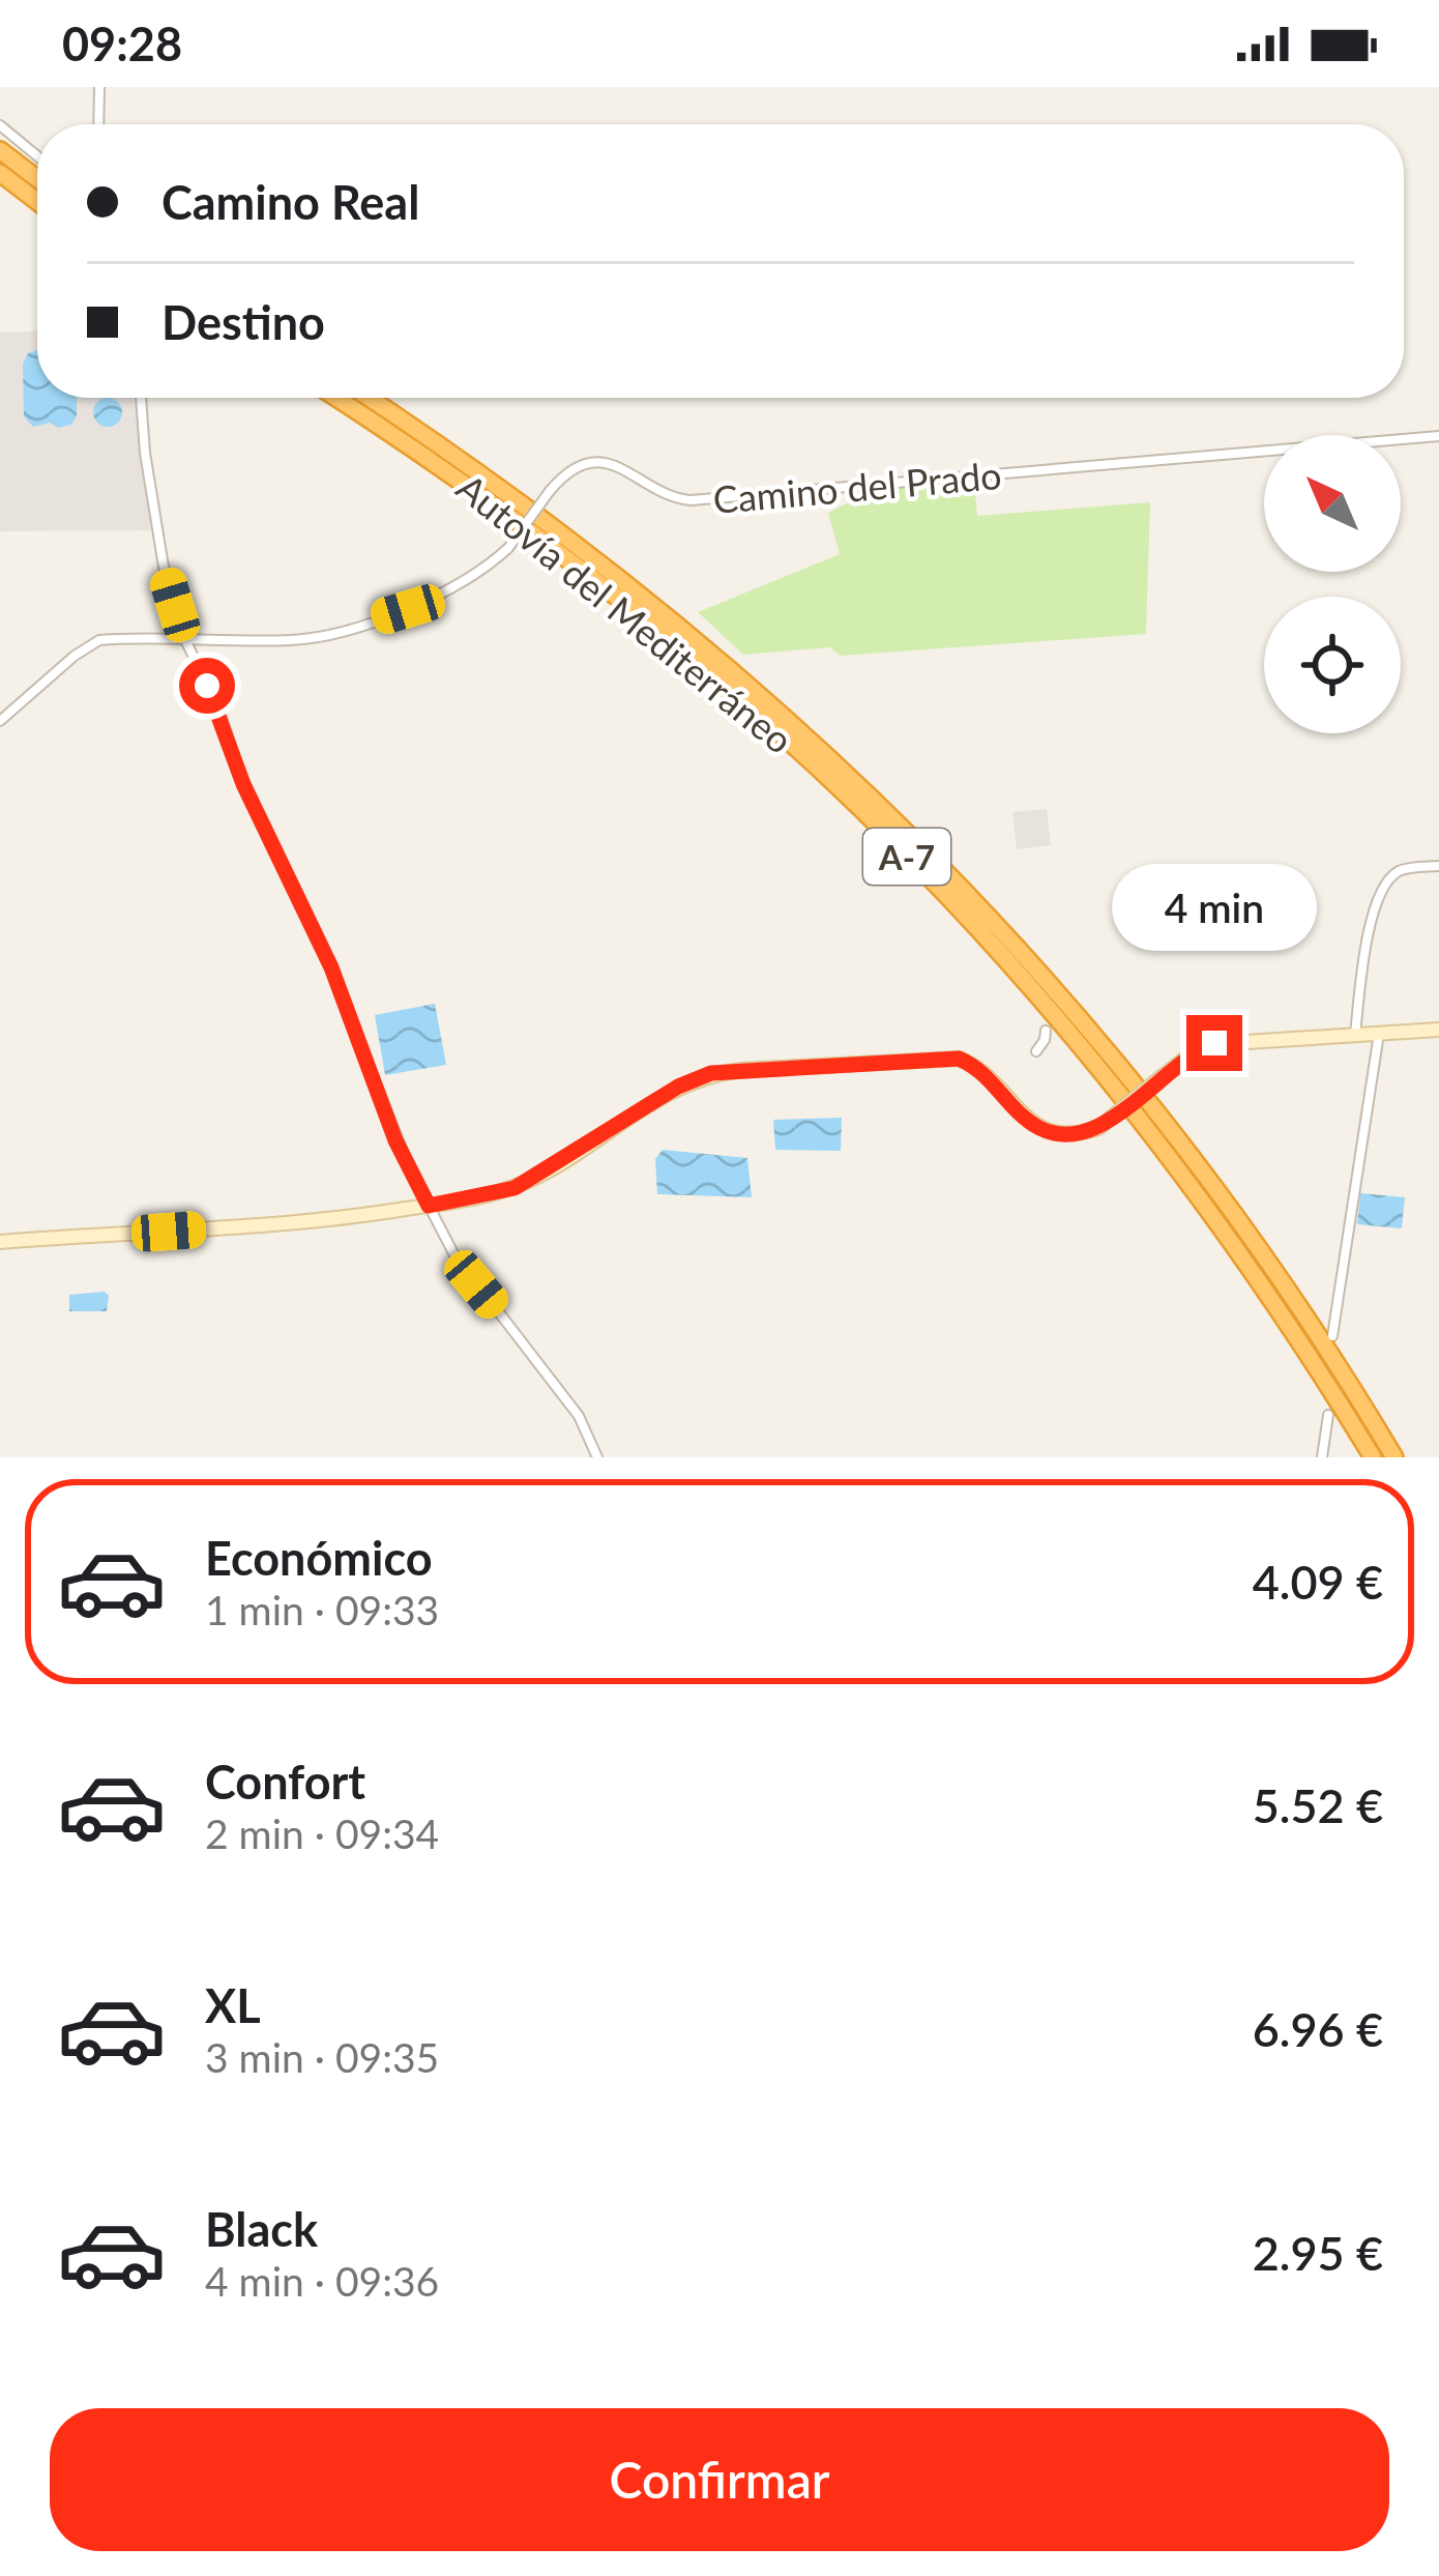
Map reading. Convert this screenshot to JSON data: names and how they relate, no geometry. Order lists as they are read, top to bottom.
{
  "streets": {
    "highway": ["Autovía del Mediterráneo", "A-7"],
    "street": ["Camino del Prado"]
  },
  "north": "top left",
  "page": {
    "status": "09:28",
    "banner": ["Camino Real", "Destino"],
    "bubble": "4 min",
    "list": [
      {
        "name": "Económico",
        "note": "1 min · 09:33",
        "value": "4.09 €"
      },
      {
        "name": "Confort",
        "note": "2 min · 09:34",
        "value": "5.52 €"
      },
      {
        "name": "XL",
        "note": "3 min · 09:35",
        "value": "6.96 €"
      },
      {
        "name": "Black",
        "note": "4 min · 09:36",
        "value": "2.95 €"
      }
    ],
    "buttons": "Confirmar"
  }
}
